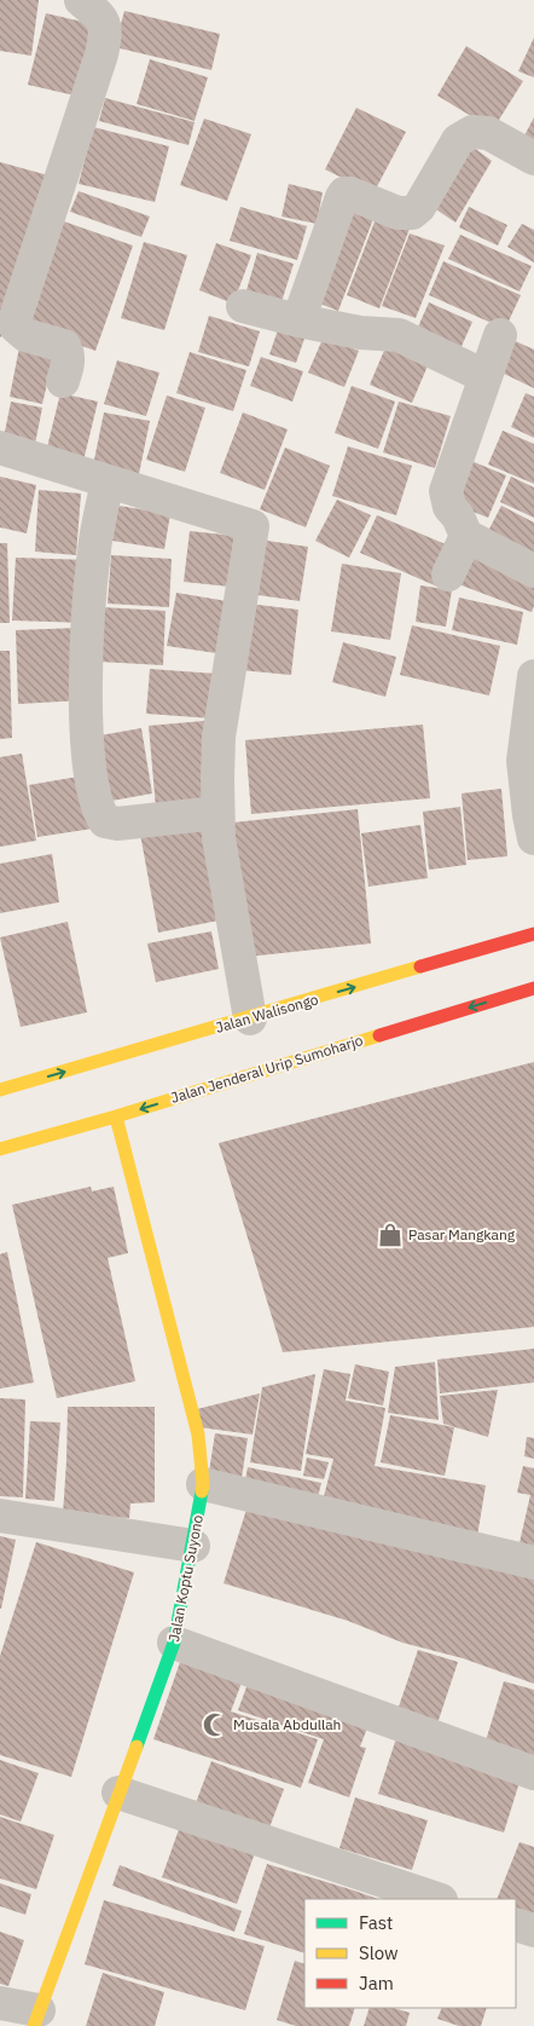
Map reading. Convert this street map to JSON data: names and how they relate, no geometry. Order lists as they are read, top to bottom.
{
  "streets": {
    "main road": ["Jalan Walisongo", "Jalan Jenderal Urip Sumoharjo", "Jalan Koptu Suyono"]
  },
  "crossings": [
    ["Jalan Jenderal Urip Sumoharjo", "Jalan Koptu Suyono"]
  ],
  "one_way": ["Jalan Walisongo", "Jalan Jenderal Urip Sumoharjo"],
  "places": {
    "shop": ["Pasar Mangkang"],
    "mosque": ["Musala Abdullah"]
  },
  "legend": ["Fast", "Slow", "Jam"]
}
